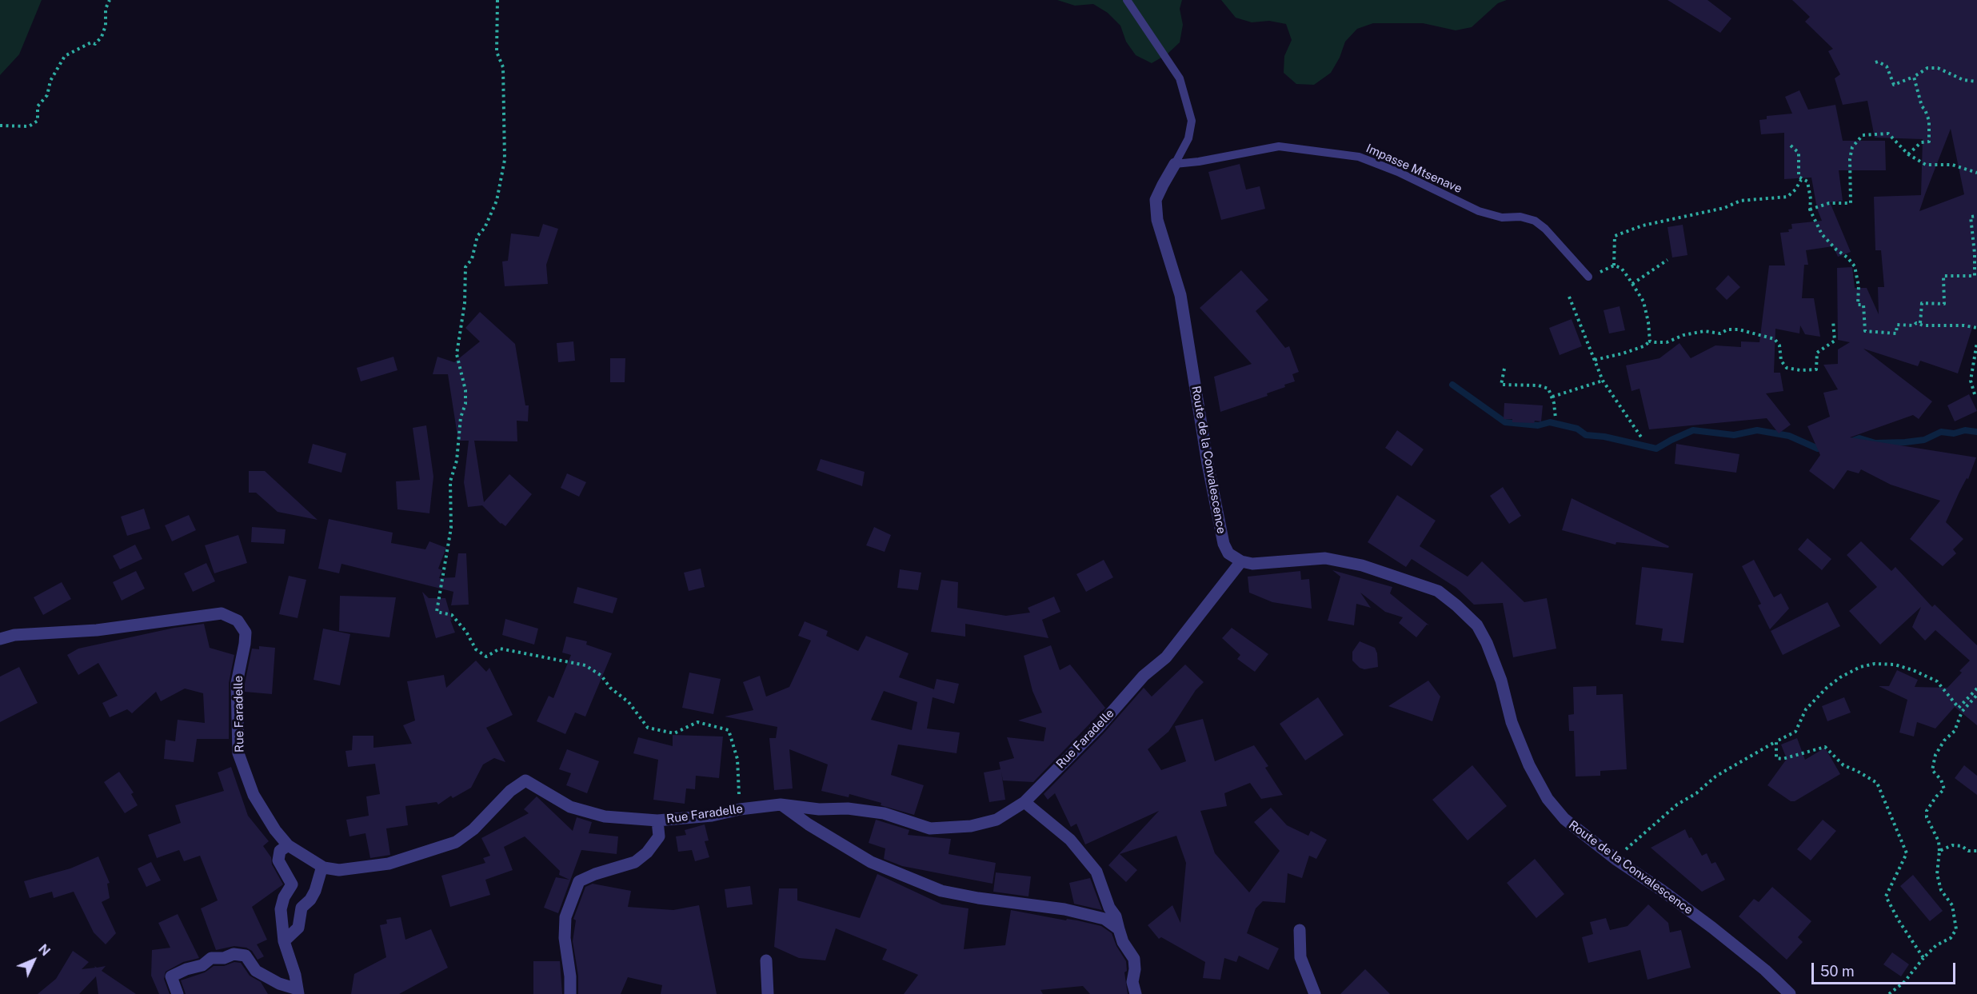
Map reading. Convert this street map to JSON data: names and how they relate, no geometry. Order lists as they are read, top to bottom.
{
  "streets": {
    "street": ["Route de la Convalescence", "Rue Faradelle"],
    "lane": ["Impasse Mtsenave"]
  },
  "crossings": [
    ["Impasse Mtsenave", "Route de la Convalescence"],
    ["Route de la Convalescence", "Rue Faradelle"]
  ],
  "scale_bar": "50 m",
  "north": "top right"
}
